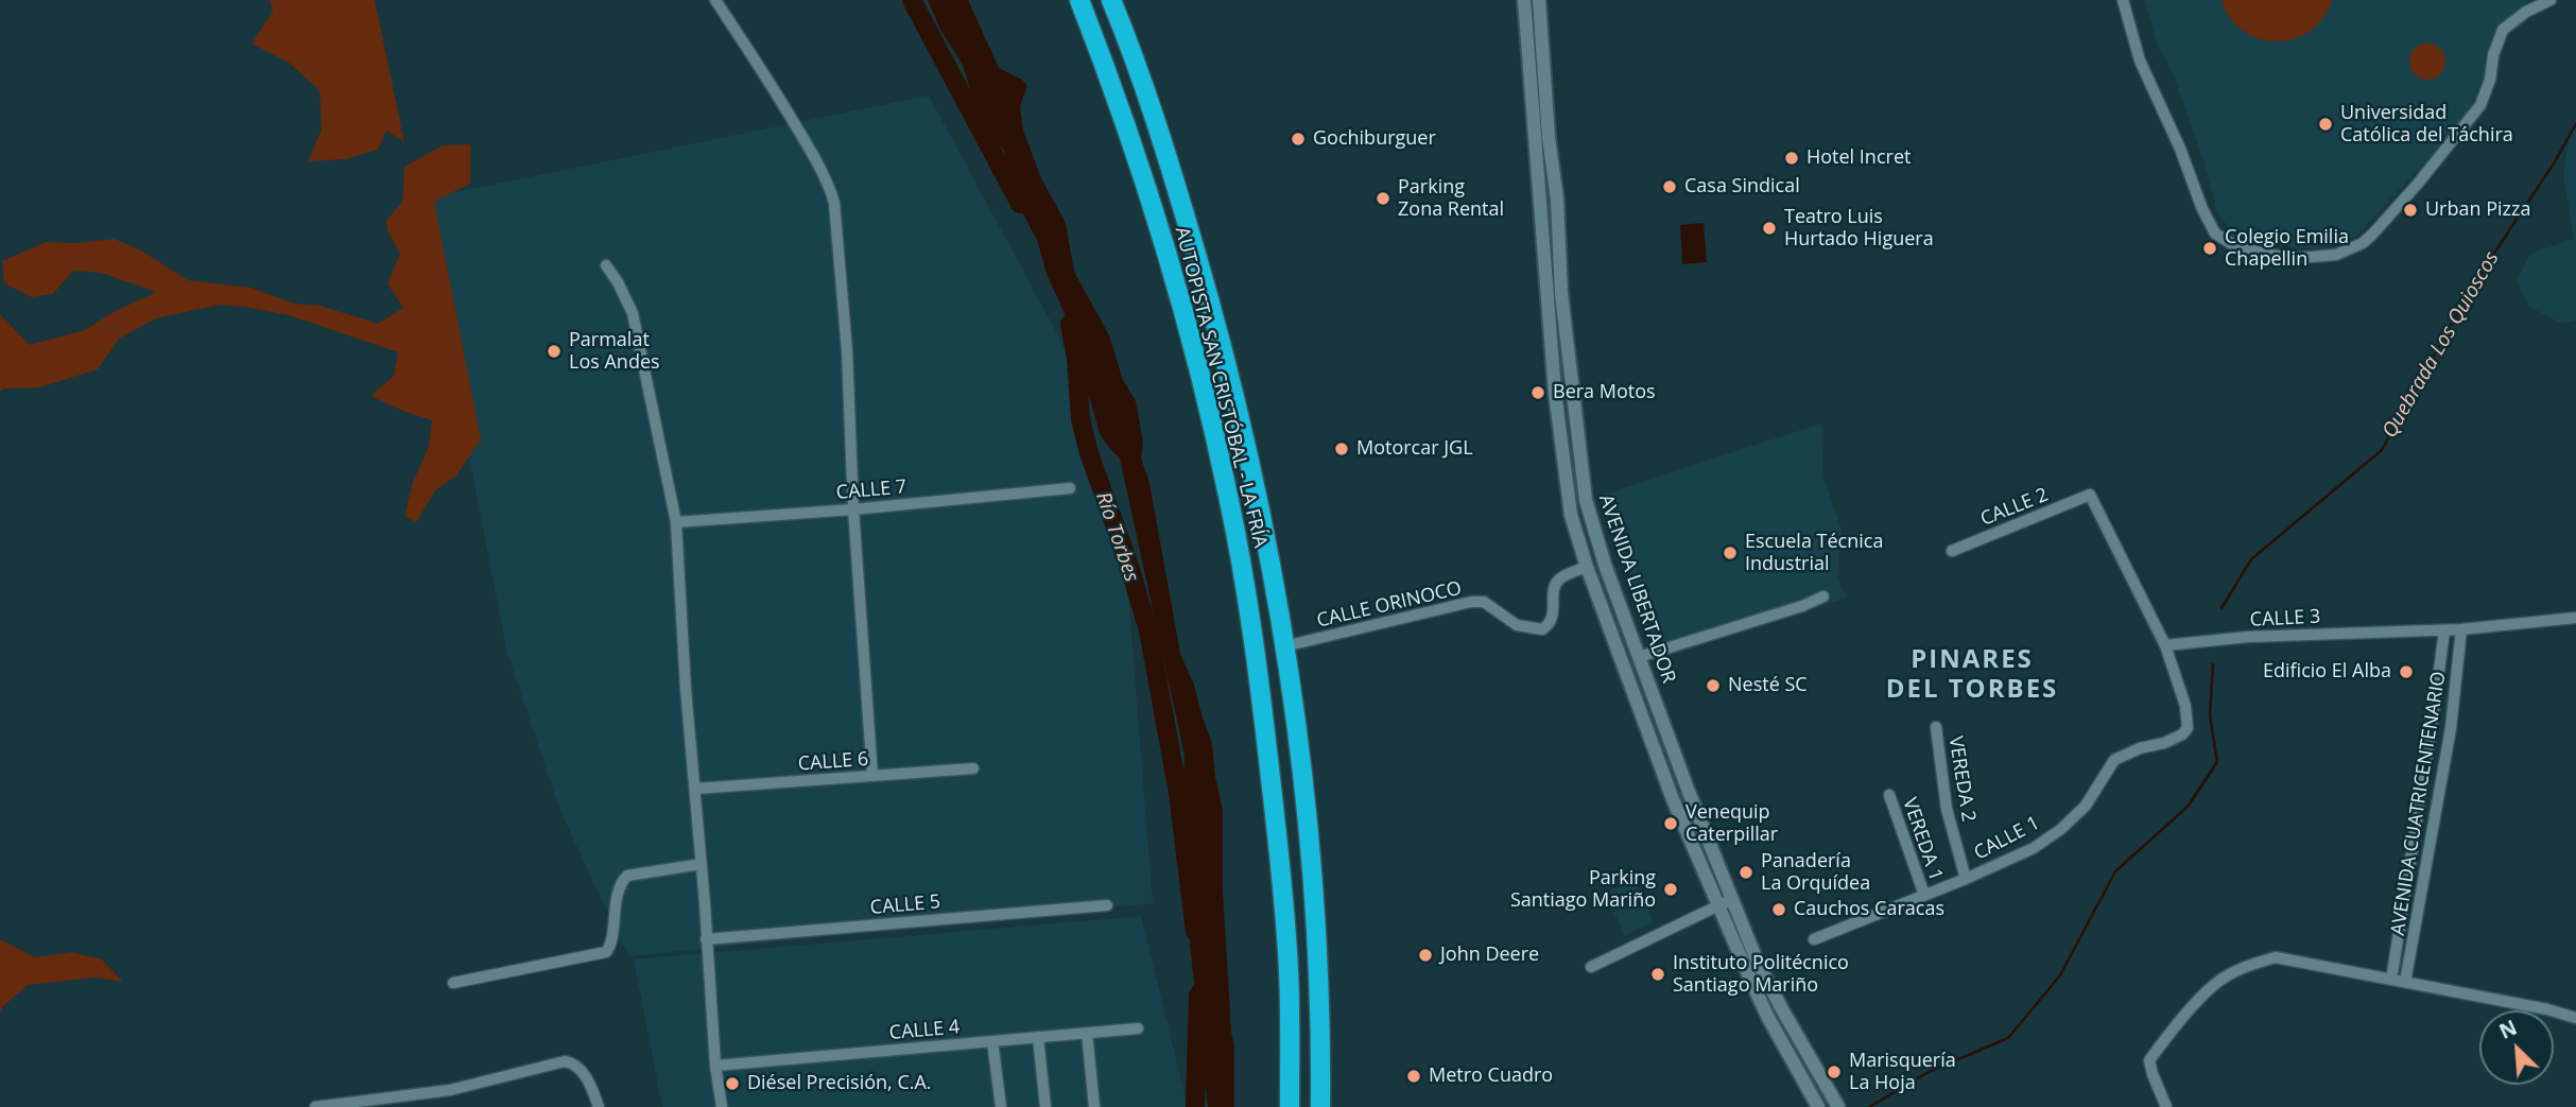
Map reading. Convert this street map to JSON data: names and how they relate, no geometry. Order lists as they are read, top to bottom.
{
  "streets": {
    "highway": ["AUTOPISTA SAN CRISTÓBAL - LA FRÍA"],
    "main road": ["AVENIDA LIBERTADOR"],
    "street": [
      "CALLE 7",
      "CALLE 2",
      "CALLE ORINOCO",
      "CALLE 3",
      "CALLE 6",
      "VEREDA 2",
      "AVENIDA CUATRICENTENARIO",
      "CALLE 1",
      "VEREDA 1",
      "CALLE 5",
      "CALLE 4"
    ]
  },
  "crossings": [
    ["AUTOPISTA SAN CRISTÓBAL - LA FRÍA", "CALLE ORINOCO"],
    ["CALLE 2", "CALLE 3"],
    ["CALLE 2", "CALLE 1"],
    ["AVENIDA LIBERTADOR", "CALLE ORINOCO"],
    ["CALLE 3", "AVENIDA CUATRICENTENARIO"],
    ["CALLE 3", "CALLE 1"],
    ["VEREDA 2", "CALLE 1"],
    ["CALLE 1", "VEREDA 1"]
  ],
  "districts": ["PINARES DEL TORBES"],
  "water": ["Quebrada Los Quioscos", "Río Torbes"],
  "places": [
    "Universidad Católica del Táchira",
    "Gochiburguer",
    "Hotel Incret",
    "Casa Sindical",
    "Parking Zona Rental",
    "Urban Pizza",
    "Teatro Luis Hurtado Higuera",
    "Colegio Emilia Chapellin",
    "Parmalat Los Andes",
    "Bera Motos",
    "Motorcar JGL",
    "Escuela Técnica Industrial",
    "Edificio El Alba",
    "Nesté SC",
    "Venequip Caterpillar",
    "Panadería La Orquídea",
    "Parking Santiago Mariño",
    "Cauchos Caracas",
    "John Deere",
    "Instituto Politécnico Santiago Mariño",
    "Marisquería La Hoja",
    "Metro Cuadro",
    "Diésel Precisión, C.A."
  ],
  "north": "top left"
}
